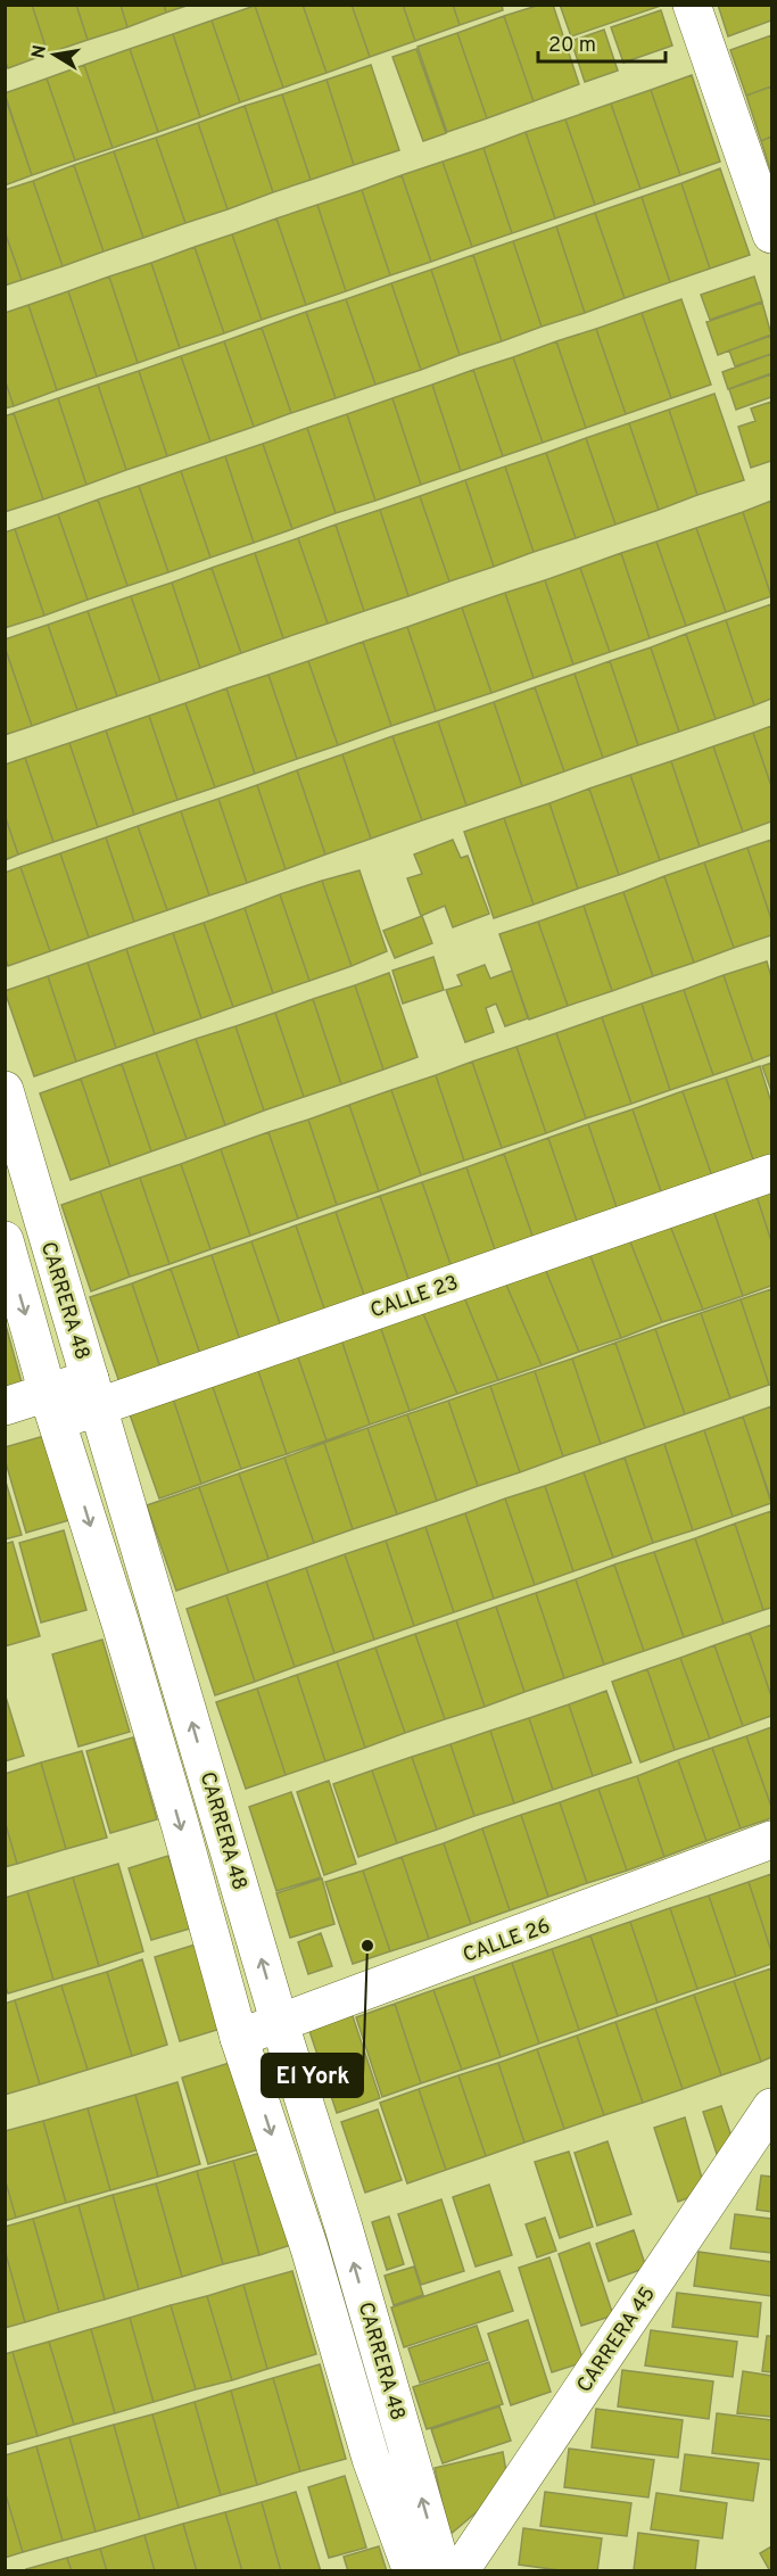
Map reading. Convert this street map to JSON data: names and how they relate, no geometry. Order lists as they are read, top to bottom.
{
  "streets": {
    "street": [
      "CALLE 23",
      "CARRERA 48",
      "CALLE 26",
      "CARRERA 45"
    ]
  },
  "crossings": [
    ["CALLE 23", "CARRERA 48"],
    ["CARRERA 48", "CALLE 26"]
  ],
  "places": ["El York"],
  "scale_bar": "20 m",
  "north": "left"
}
